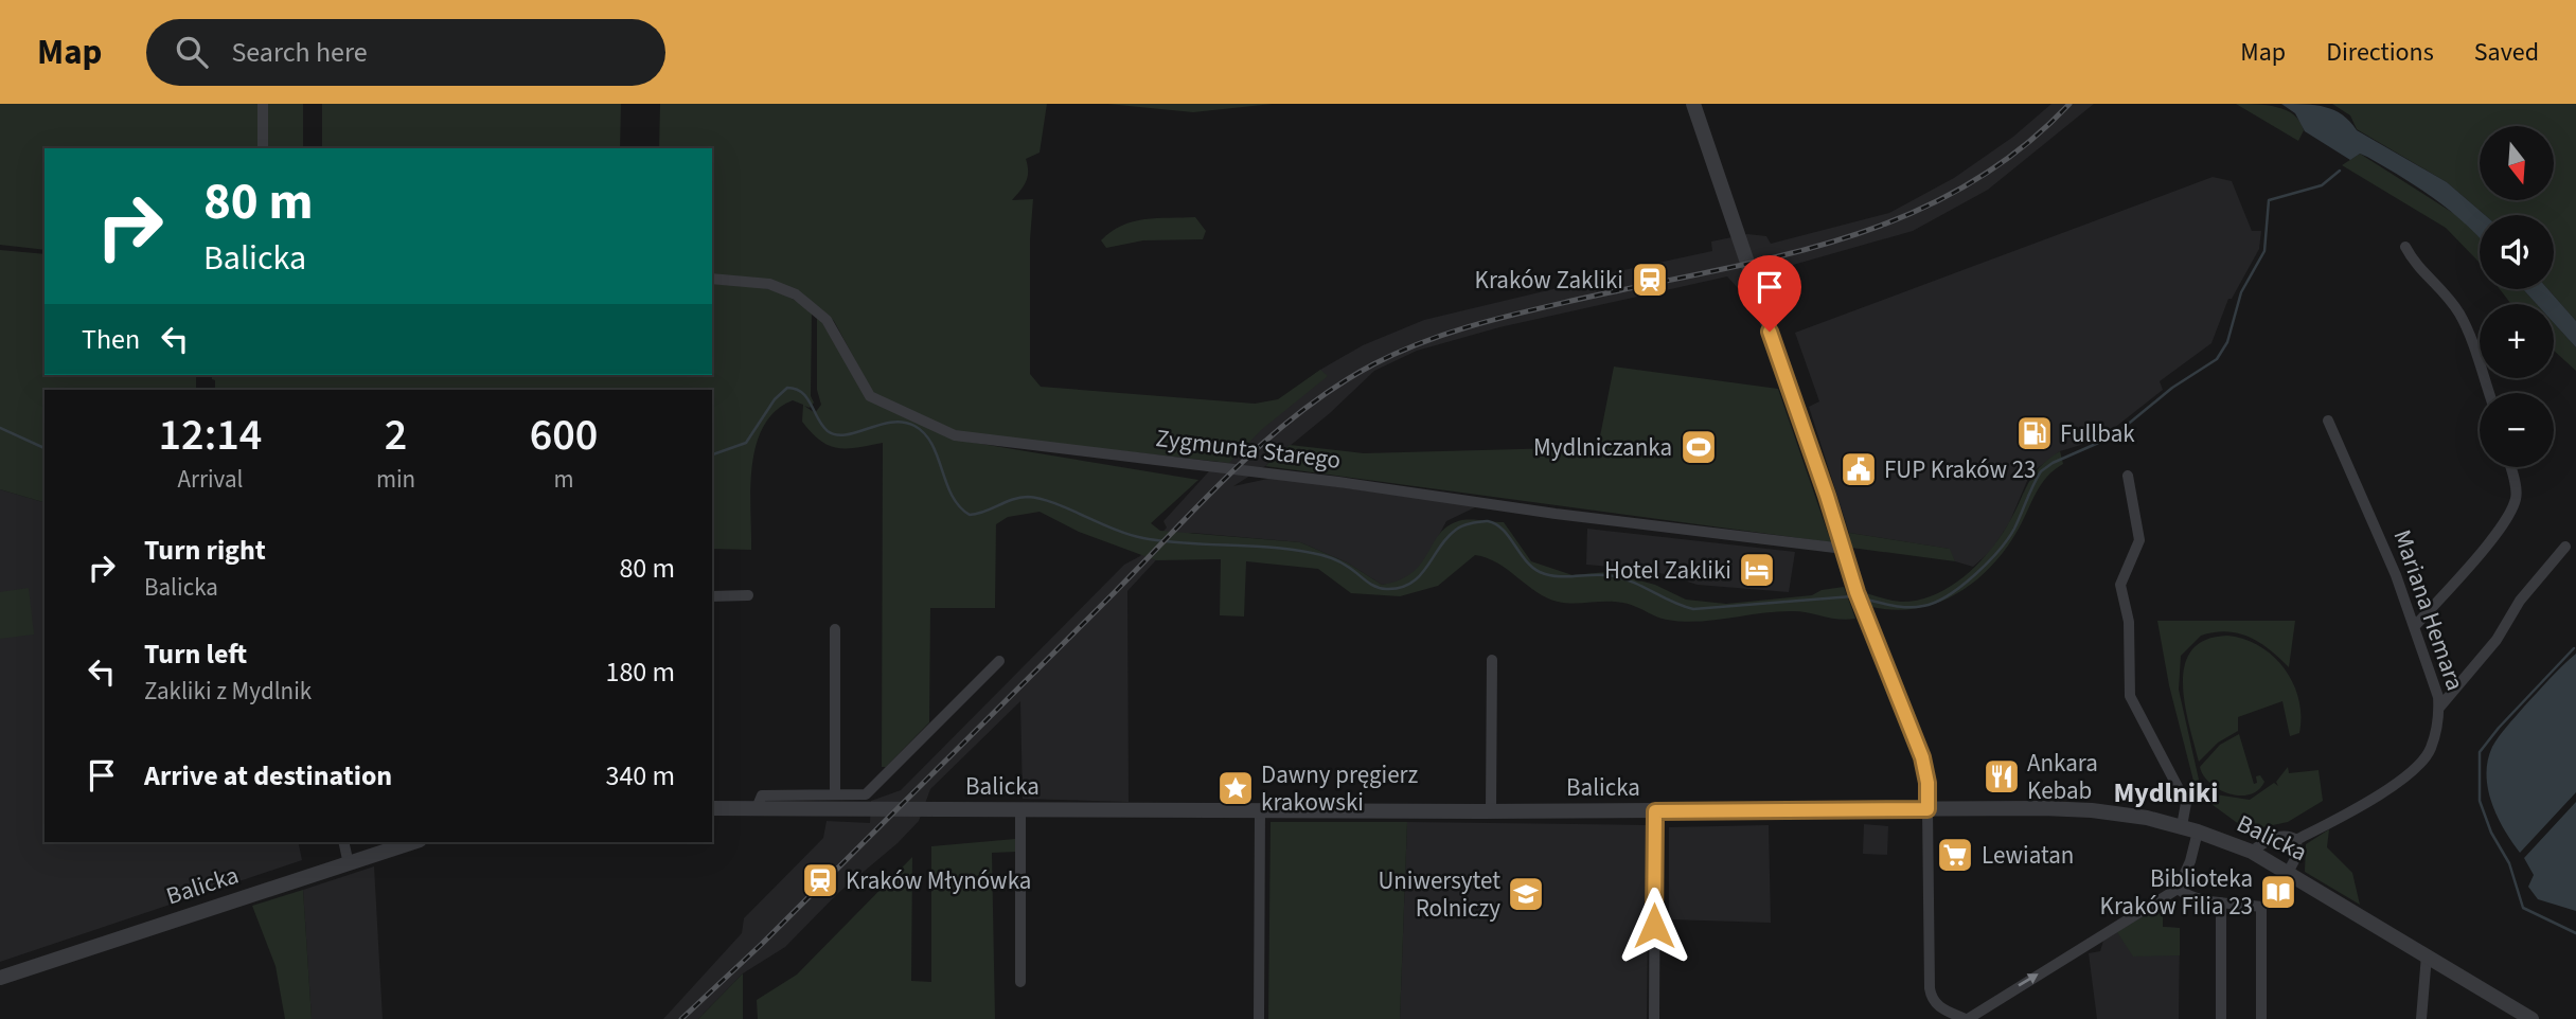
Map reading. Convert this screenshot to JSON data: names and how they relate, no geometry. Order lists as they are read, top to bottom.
{
  "streets": {
    "street": ["Zygmunta Starego", "Mariana Hemara", "Balicka"]
  },
  "crossings": [
    ["Mariana Hemara", "Balicka"]
  ],
  "districts": ["Mydlniki"],
  "places": {
    "station": ["Kraków Zakliki", "Kraków Młynówka"],
    "fuel station": ["Fullbak"],
    "sports": ["Mydlniczanka"],
    "public building": ["FUP Kraków 23"],
    "hotel": ["Hotel Zakliki"],
    "restaurant": ["Ankara Kebab"],
    "place": ["Dawny pręgierz krakowski"],
    "supermarket": ["Lewiatan"],
    "library": ["Biblioteka Kraków Filia 23"],
    "school or university": ["Uniwersytet Rolniczy"]
  },
  "north": "bottom",
  "page": {
    "header": "Map",
    "search": "Search here",
    "nav": ["Map", "Directions", "Saved"],
    "map_buttons": ["+", "−"],
    "turn": ["80 m", "Balicka"],
    "then": "Then",
    "eta": [
      "12:14",
      "Arrival",
      "2",
      "min",
      "600",
      "m"
    ],
    "list": [
      {
        "name": "Turn right",
        "note": "Balicka",
        "value": "80 m"
      },
      {
        "name": "Turn left",
        "note": "Zakliki z Mydlnik",
        "value": "180 m"
      },
      {
        "name": "Arrive at destination",
        "value": "340 m"
      }
    ]
  }
}
